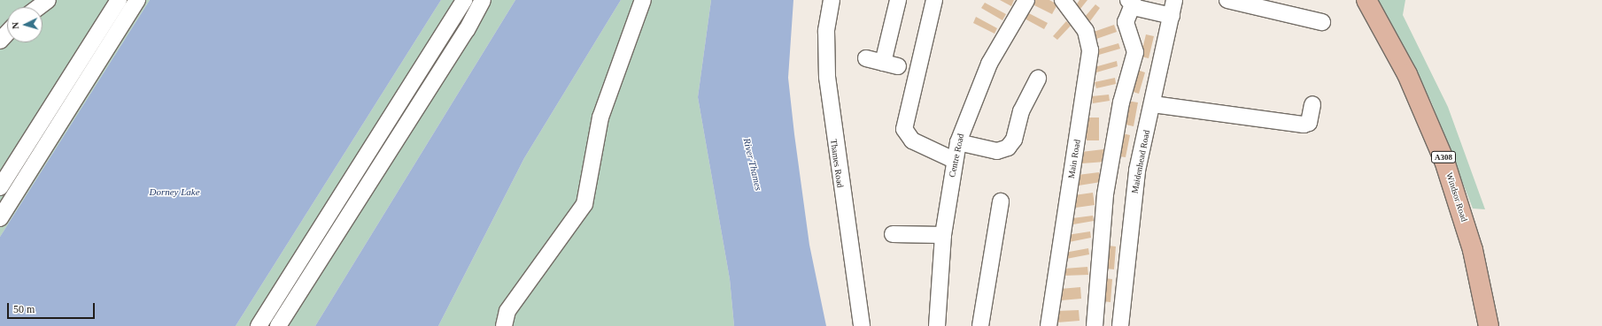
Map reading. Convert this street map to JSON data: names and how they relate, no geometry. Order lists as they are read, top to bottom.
{
  "streets": {
    "main road": ["A308", "Windsor Road"],
    "street": [
      "Centre Road",
      "Main Road",
      "Maidenhead Road",
      "Thames Road"
    ]
  },
  "water": ["River Thames", "Dorney Lake"],
  "scale_bar": "50 m",
  "north": "left"
}
